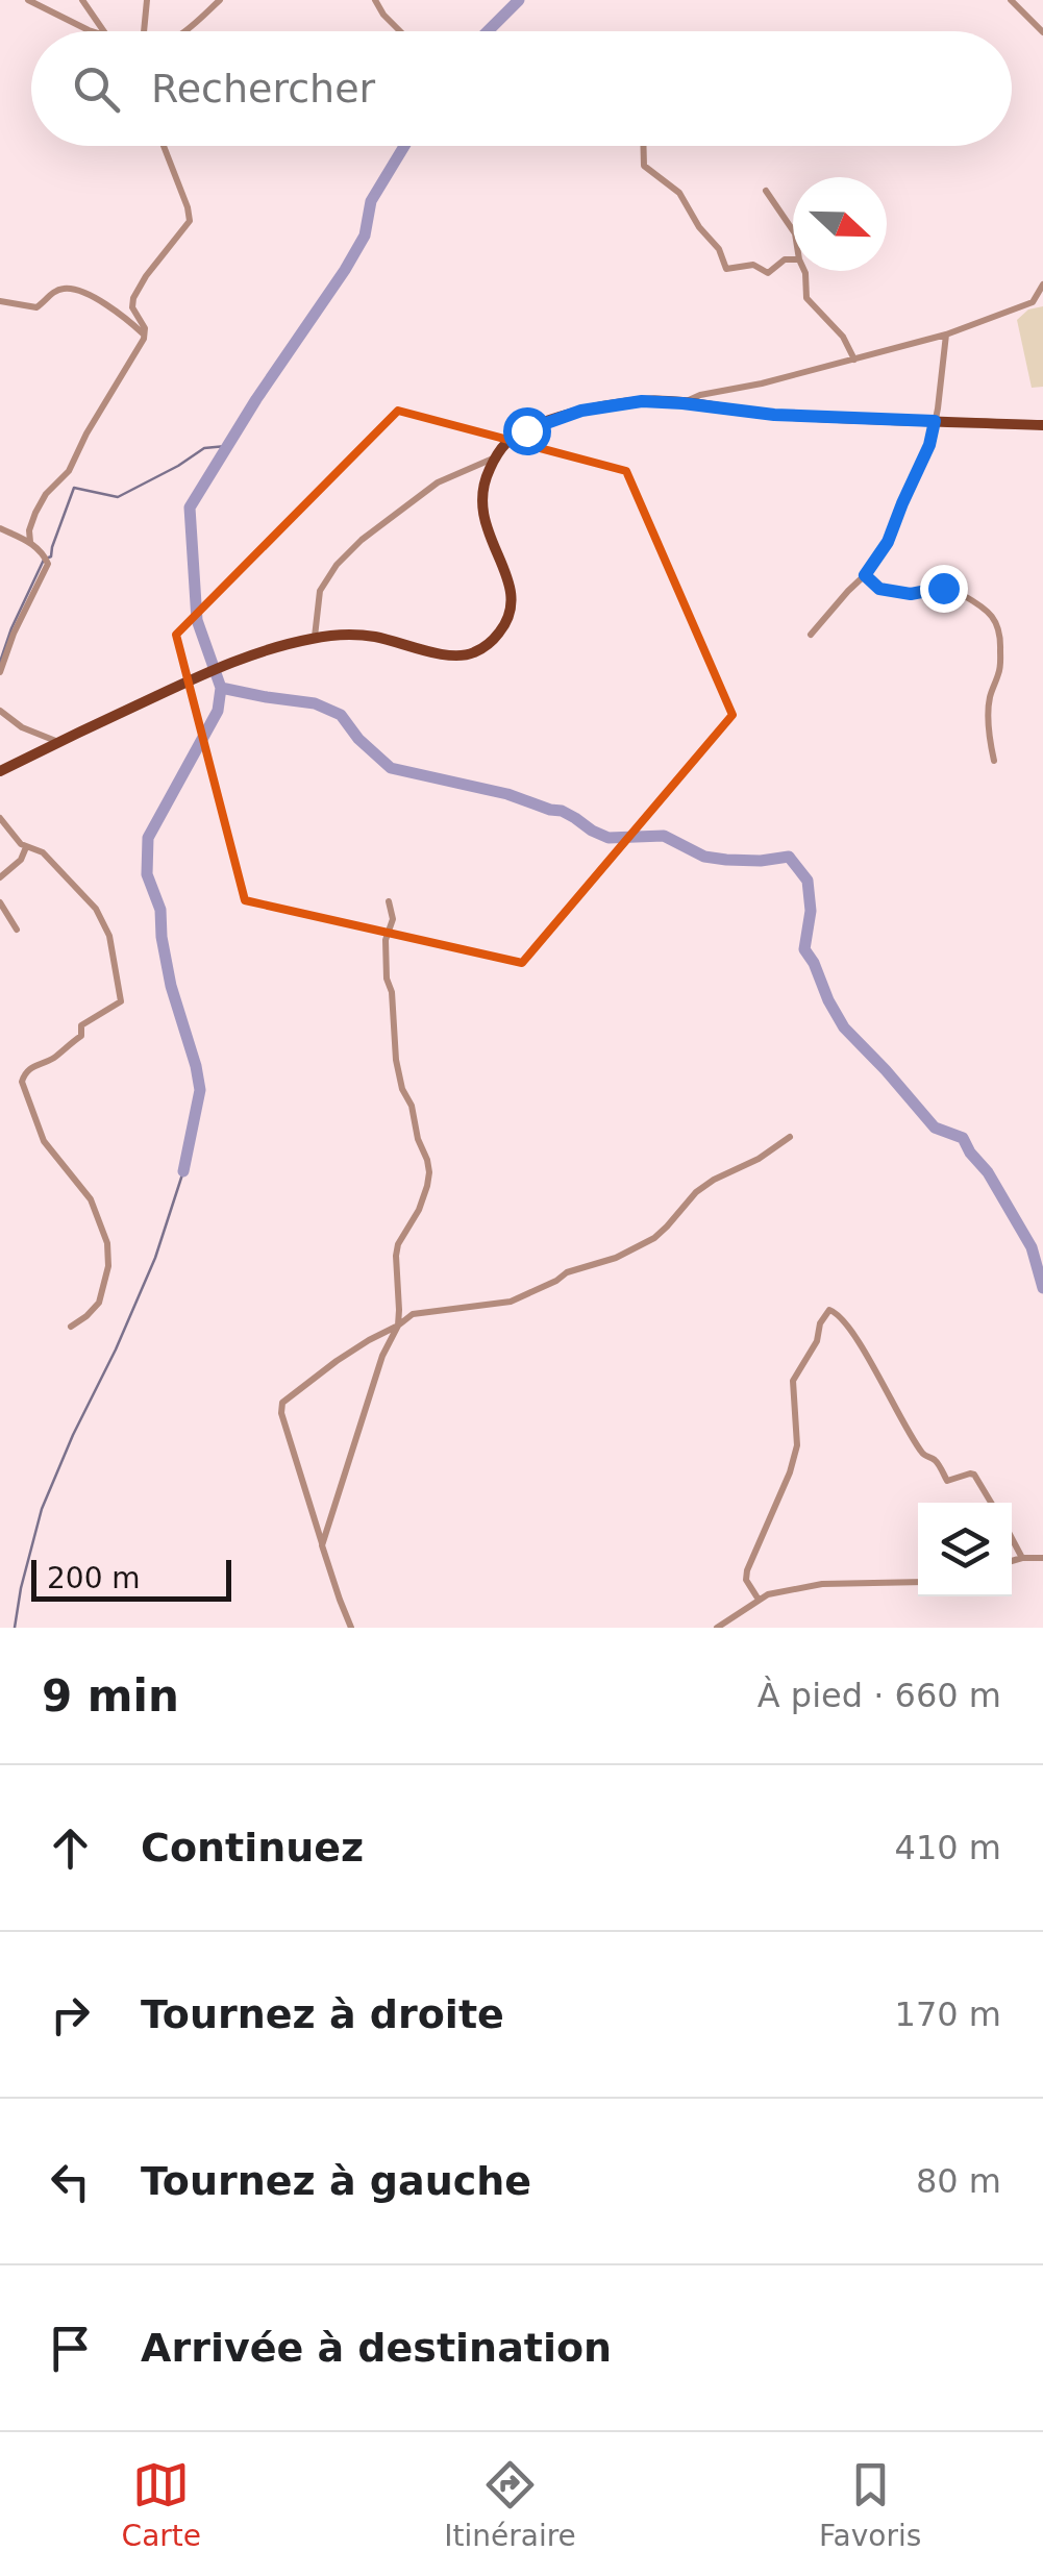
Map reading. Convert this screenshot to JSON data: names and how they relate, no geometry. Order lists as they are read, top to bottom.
{
  "scale_bar": "200 m",
  "north": "right",
  "page": {
    "search": "Rechercher",
    "scale": "200 m",
    "heading": ["9 min", "À pied · 660 m"],
    "list": [
      ["Continuez", "410 m"],
      ["Tournez à droite", "170 m"],
      ["Tournez à gauche", "80 m"],
      "Arrivée à destination"
    ],
    "nav": ["Carte", "Itinéraire", "Favoris"]
  }
}
